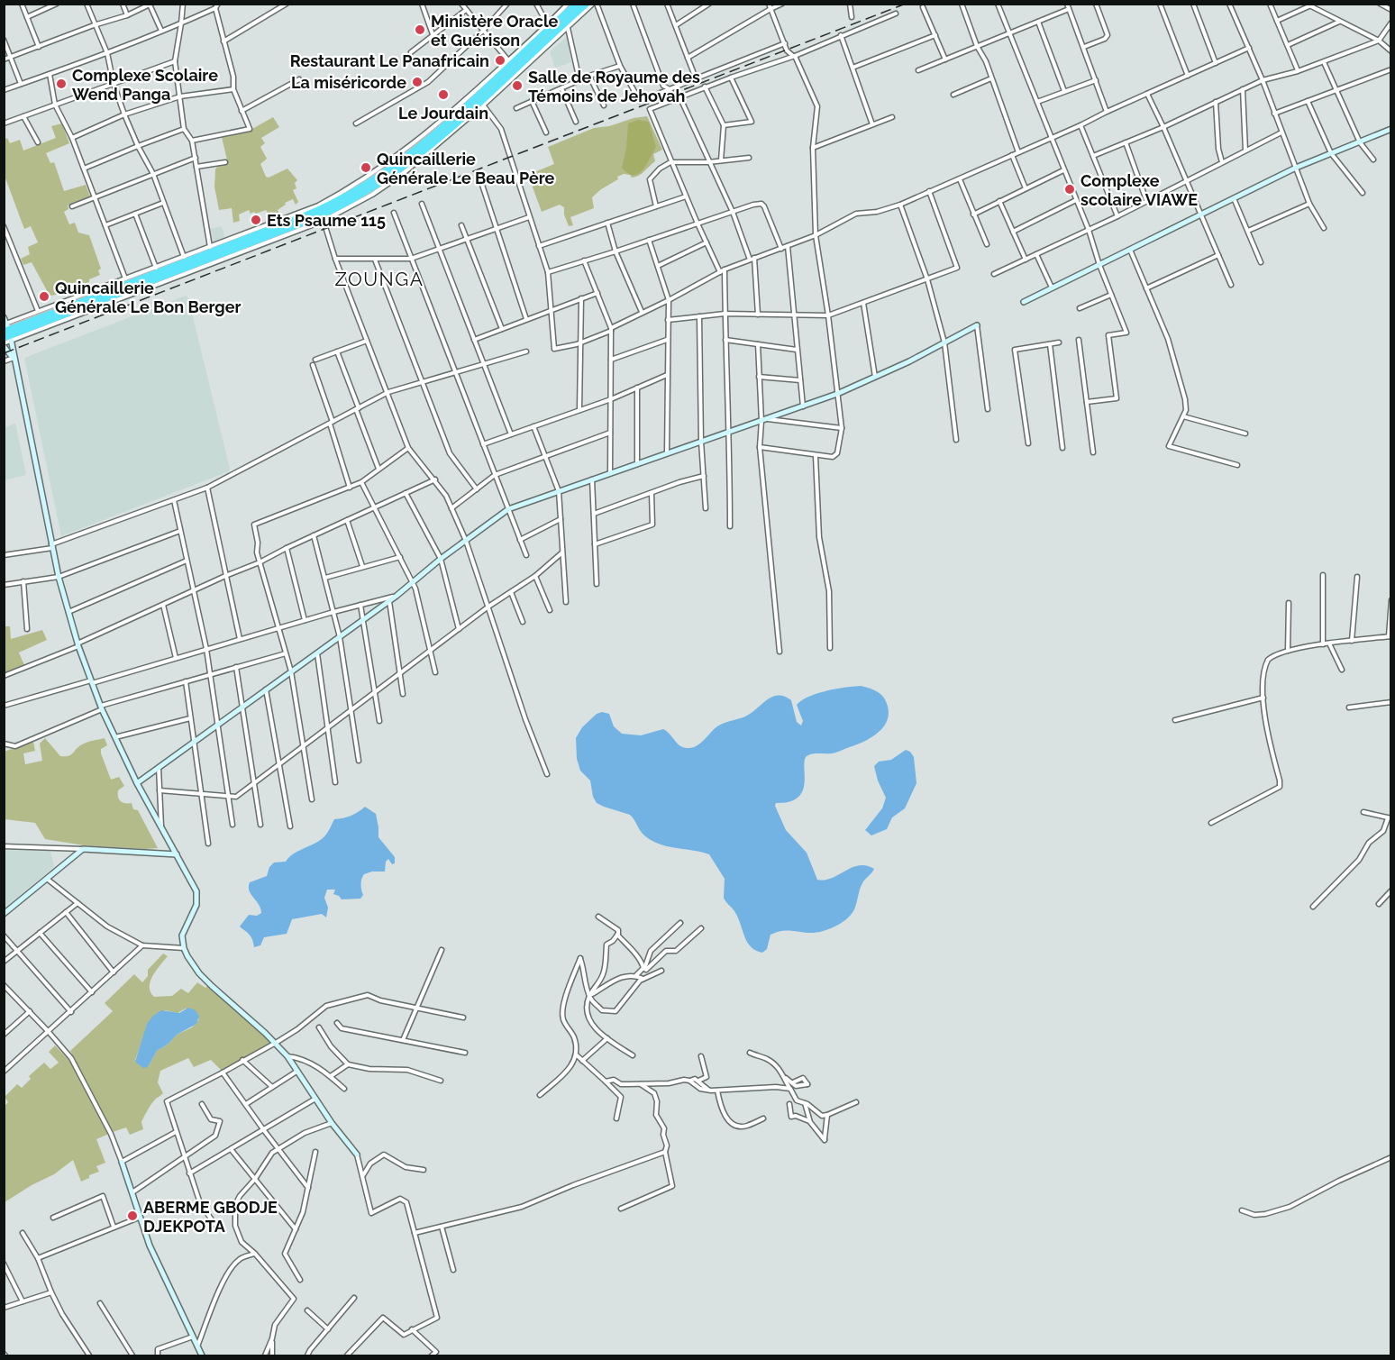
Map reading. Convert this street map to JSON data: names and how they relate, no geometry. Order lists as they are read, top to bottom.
{
  "districts": ["ZOUNGA"],
  "places": [
    "Ministère Oracle et Guérison",
    "Restaurant Le Panafricain",
    "La miséricorde",
    "Complexe Scolaire Wend Panga",
    "Salle de Royaume des Témoins de Jehovah",
    "Le Jourdain",
    "Quincaillerie Générale Le Beau Père",
    "Complexe scolaire VIAWE",
    "Ets Psaume 115",
    "Quincaillerie Générale Le Bon Berger",
    "ABERME GBODJE DJEKPOTA"
  ]
}
